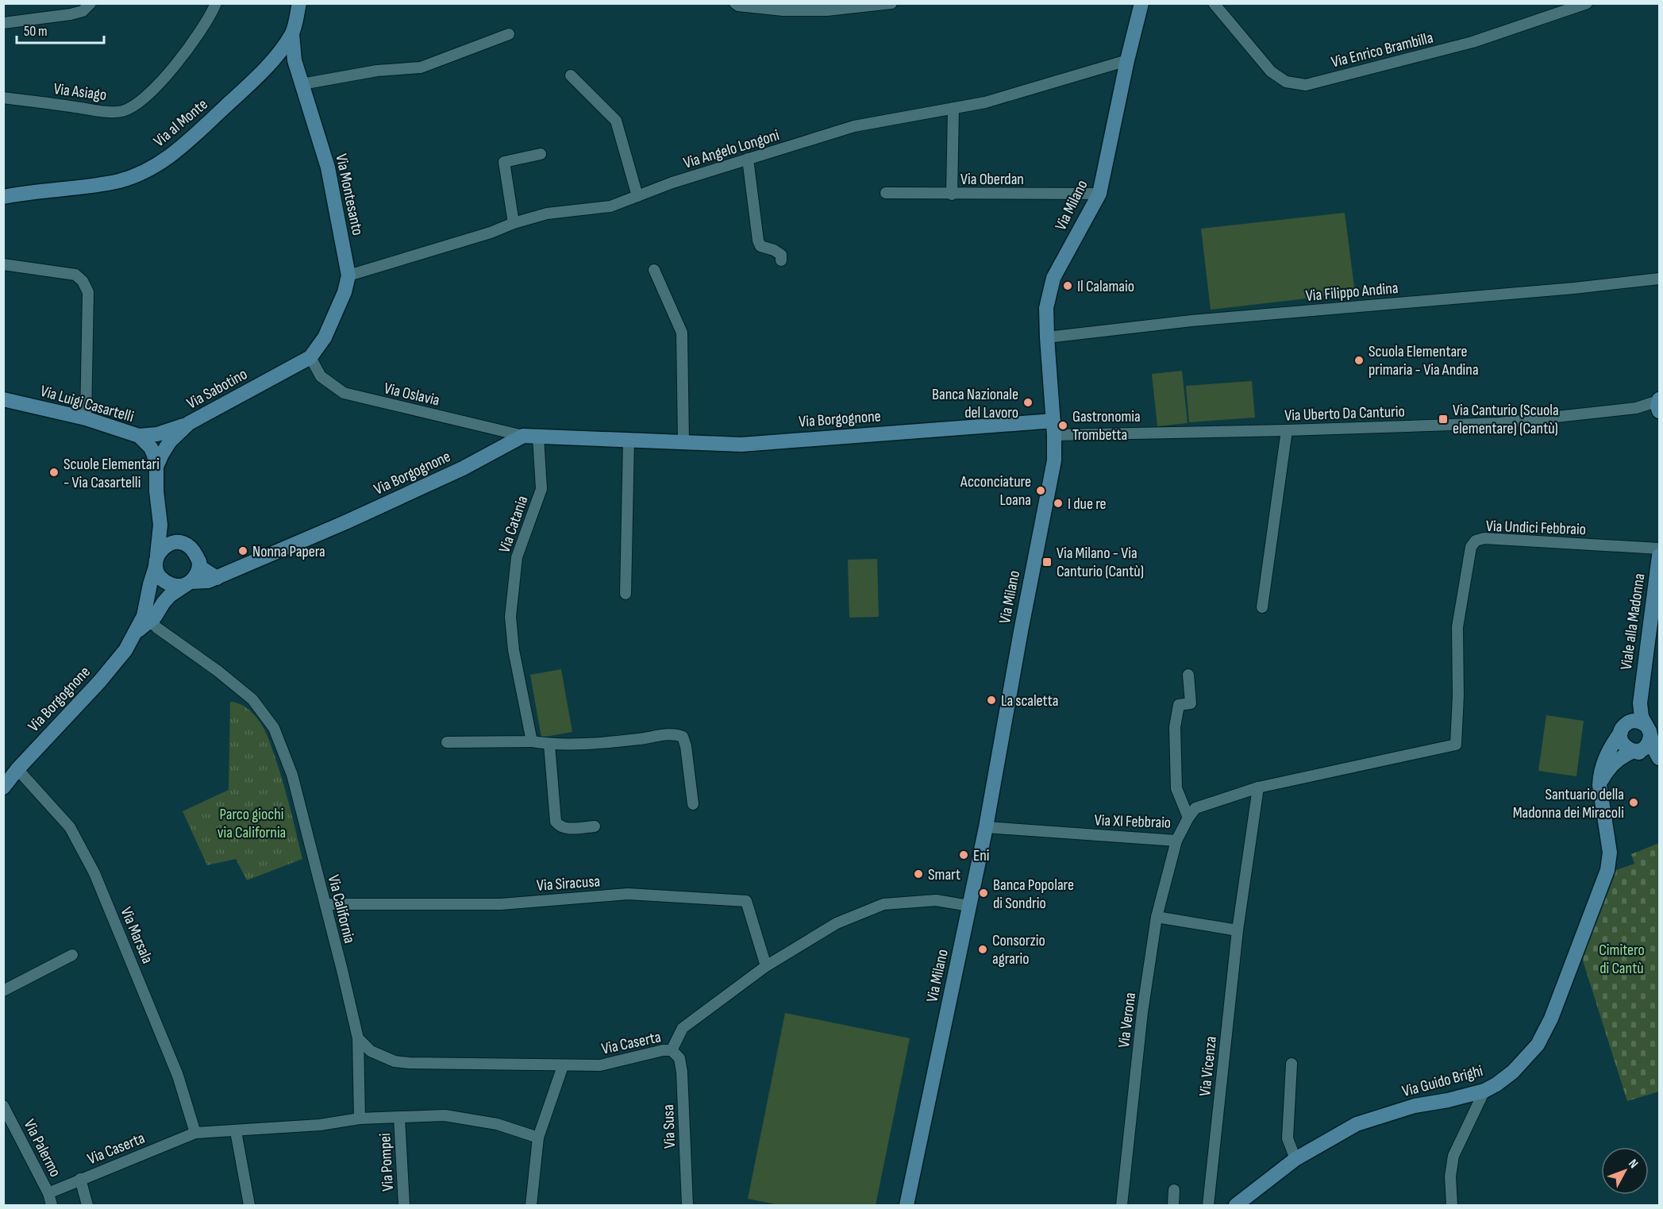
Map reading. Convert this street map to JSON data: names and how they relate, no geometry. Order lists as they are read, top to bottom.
{
  "streets": {
    "street": [
      "Via Enrico Brambilla",
      "Via Asiago",
      "Via al Monte",
      "Via Angelo Longoni",
      "Via Oberdan",
      "Via Montesanto",
      "Via Milano",
      "Via Filippo Andina",
      "Via Sabotino",
      "Via Oslavia",
      "Via Luigi Casartelli",
      "Via Uberto Da Canturio",
      "Via Borgognone",
      "Via Catania",
      "Via Undici Febbraio",
      "Viale alla Madonna",
      "Via XI Febbraio",
      "Via Siracusa",
      "Via California",
      "Via Marsala",
      "Via Verona",
      "Via Caserta",
      "Via Vicenza",
      "Via Guido Brighi",
      "Via Susa",
      "Via Palermo",
      "Via Pompei"
    ]
  },
  "crossings": [
    ["Via al Monte", "Via Montesanto"],
    ["Via Angelo Longoni", "Via Montesanto"],
    ["Via Angelo Longoni", "Via Milano"],
    ["Via Oberdan", "Via Milano"],
    ["Via Montesanto", "Via Sabotino"],
    ["Via Montesanto", "Via Oslavia"],
    ["Via Milano", "Via Filippo Andina"],
    ["Via Milano", "Via Uberto Da Canturio"],
    ["Via Milano", "Via Borgognone"],
    ["Via Milano", "Via XI Febbraio"],
    ["Via Milano", "Via Caserta"],
    ["Via Sabotino", "Via Oslavia"],
    ["Via Sabotino", "Via Luigi Casartelli"],
    ["Via Sabotino", "Via Borgognone"],
    ["Via Oslavia", "Via Borgognone"],
    ["Via Uberto Da Canturio", "Via Borgognone"],
    ["Via Borgognone", "Via Catania"],
    ["Via Borgognone", "Via California"],
    ["Via Borgognone", "Via Marsala"],
    ["Via Undici Febbraio", "Via XI Febbraio"],
    ["Viale alla Madonna", "Via Guido Brighi"],
    ["Via XI Febbraio", "Via Verona"],
    ["Via Siracusa", "Via California"],
    ["Via Siracusa", "Via Caserta"],
    ["Via Marsala", "Via Caserta"],
    ["Via Caserta", "Via Susa"],
    ["Via Caserta", "Via Palermo"]
  ],
  "parks": ["Parco giochi via California", "Cimitero di Cantù"],
  "places": {
    "other": [
      "Il Calamaio",
      "Scuola Elementare primaria - Via Andina",
      "Banca Nazionale del Lavoro",
      "Gastronomia Trombetta",
      "Scuole Elementari - Via Casartelli",
      "Acconciature Loana",
      "I due re",
      "Nonna Papera",
      "La scaletta",
      "Santuario della Madonna dei Miracoli",
      "Eni",
      "Smart",
      "Banca Popolare di Sondrio",
      "Consorzio agrario"
    ],
    "transit": ["Via Canturio (Scuola elementare) (Cantù)", "Via Milano - Via Canturio (Cantù)"]
  },
  "scale_bar": "50 m",
  "north": "top right"
}
